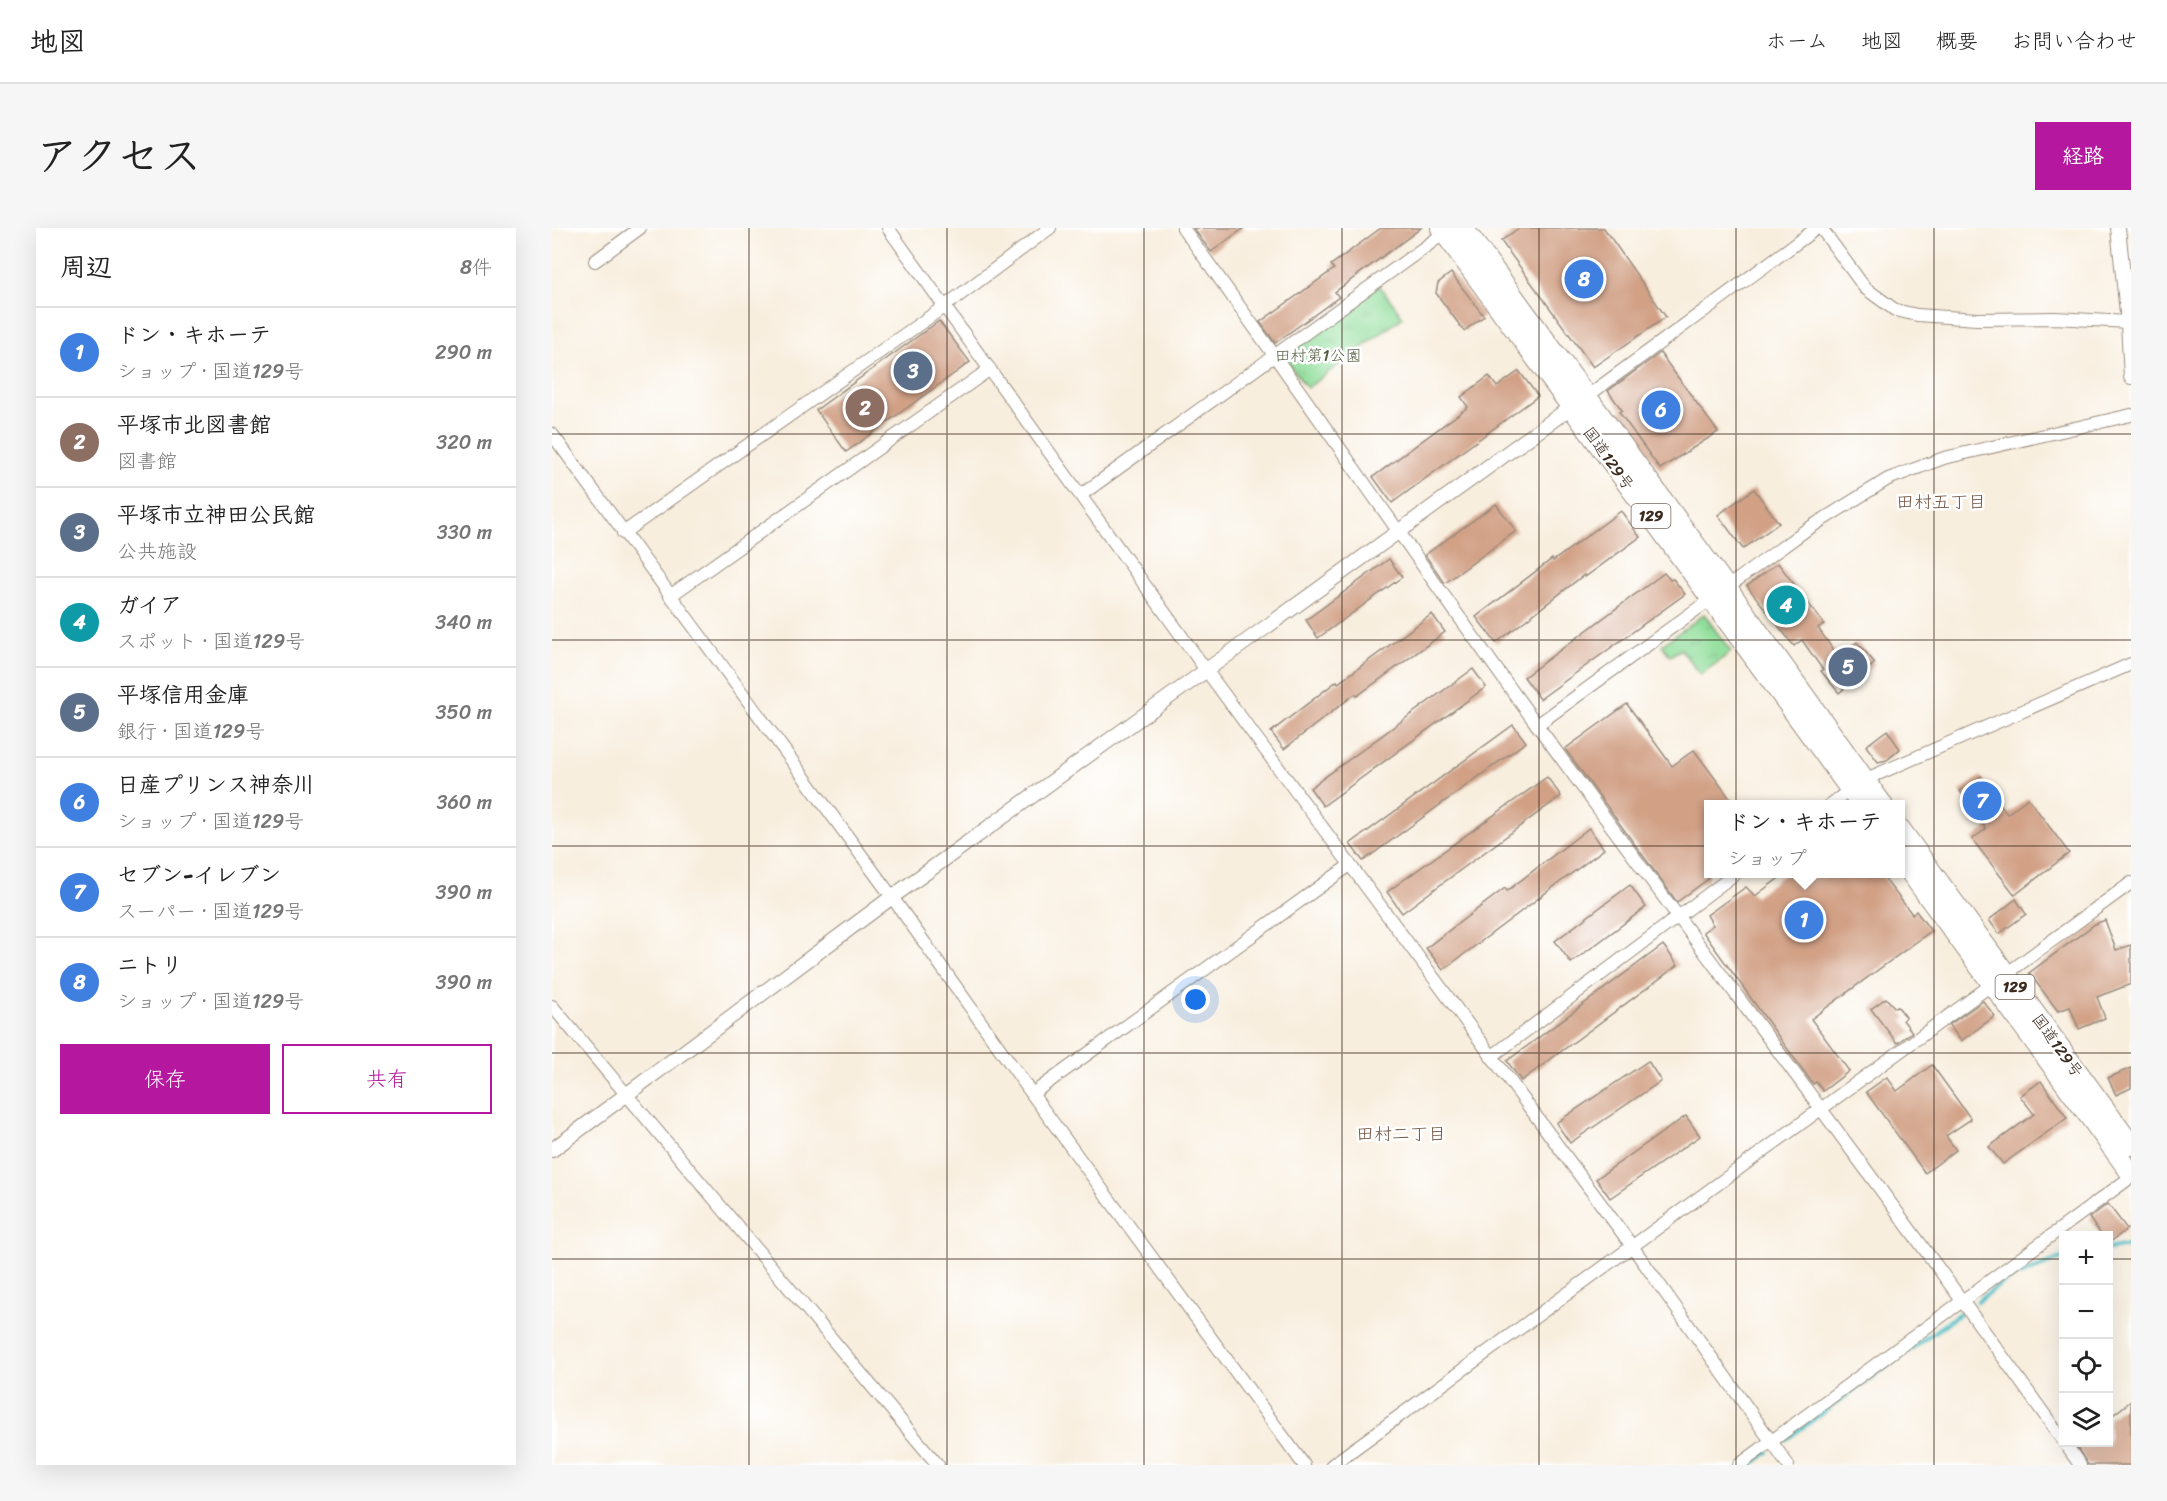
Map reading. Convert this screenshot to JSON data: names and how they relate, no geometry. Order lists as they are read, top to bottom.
{
  "streets": {
    "highway": ["国道129号", "129"]
  },
  "districts": ["田村五丁目", "田村二丁目"],
  "parks": ["田村第1公園"],
  "page": {
    "header": "地図",
    "nav": [
      "ホーム",
      "地図",
      "概要",
      "お問い合わせ"
    ],
    "title": "アクセス",
    "buttons": [
      "経路",
      ["保存", "共有"]
    ],
    "heading": ["周辺", "8件"],
    "pins": [
      "8",
      "3",
      "2",
      "6",
      "4",
      "5",
      "7",
      "1"
    ],
    "list": [
      {
        "mark": "1",
        "name": "ドン・キホーテ",
        "note": "ショップ · 国道129号",
        "value": "290 m"
      },
      {
        "mark": "2",
        "name": "平塚市北図書館",
        "note": "図書館",
        "value": "320 m"
      },
      {
        "mark": "3",
        "name": "平塚市立神田公民館",
        "note": "公共施設",
        "value": "330 m"
      },
      {
        "mark": "4",
        "name": "ガイア",
        "note": "スポット · 国道129号",
        "value": "340 m"
      },
      {
        "mark": "5",
        "name": "平塚信用金庫",
        "note": "銀行 · 国道129号",
        "value": "350 m"
      },
      {
        "mark": "6",
        "name": "日産プリンス神奈川",
        "note": "ショップ · 国道129号",
        "value": "360 m"
      },
      {
        "mark": "7",
        "name": "セブン-イレブン",
        "note": "スーパー · 国道129号",
        "value": "390 m"
      },
      {
        "mark": "8",
        "name": "ニトリ",
        "note": "ショップ · 国道129号",
        "value": "390 m"
      }
    ],
    "popup": ["ドン・キホーテ", "ショップ"],
    "map_buttons": ["+", "−"]
  }
}
